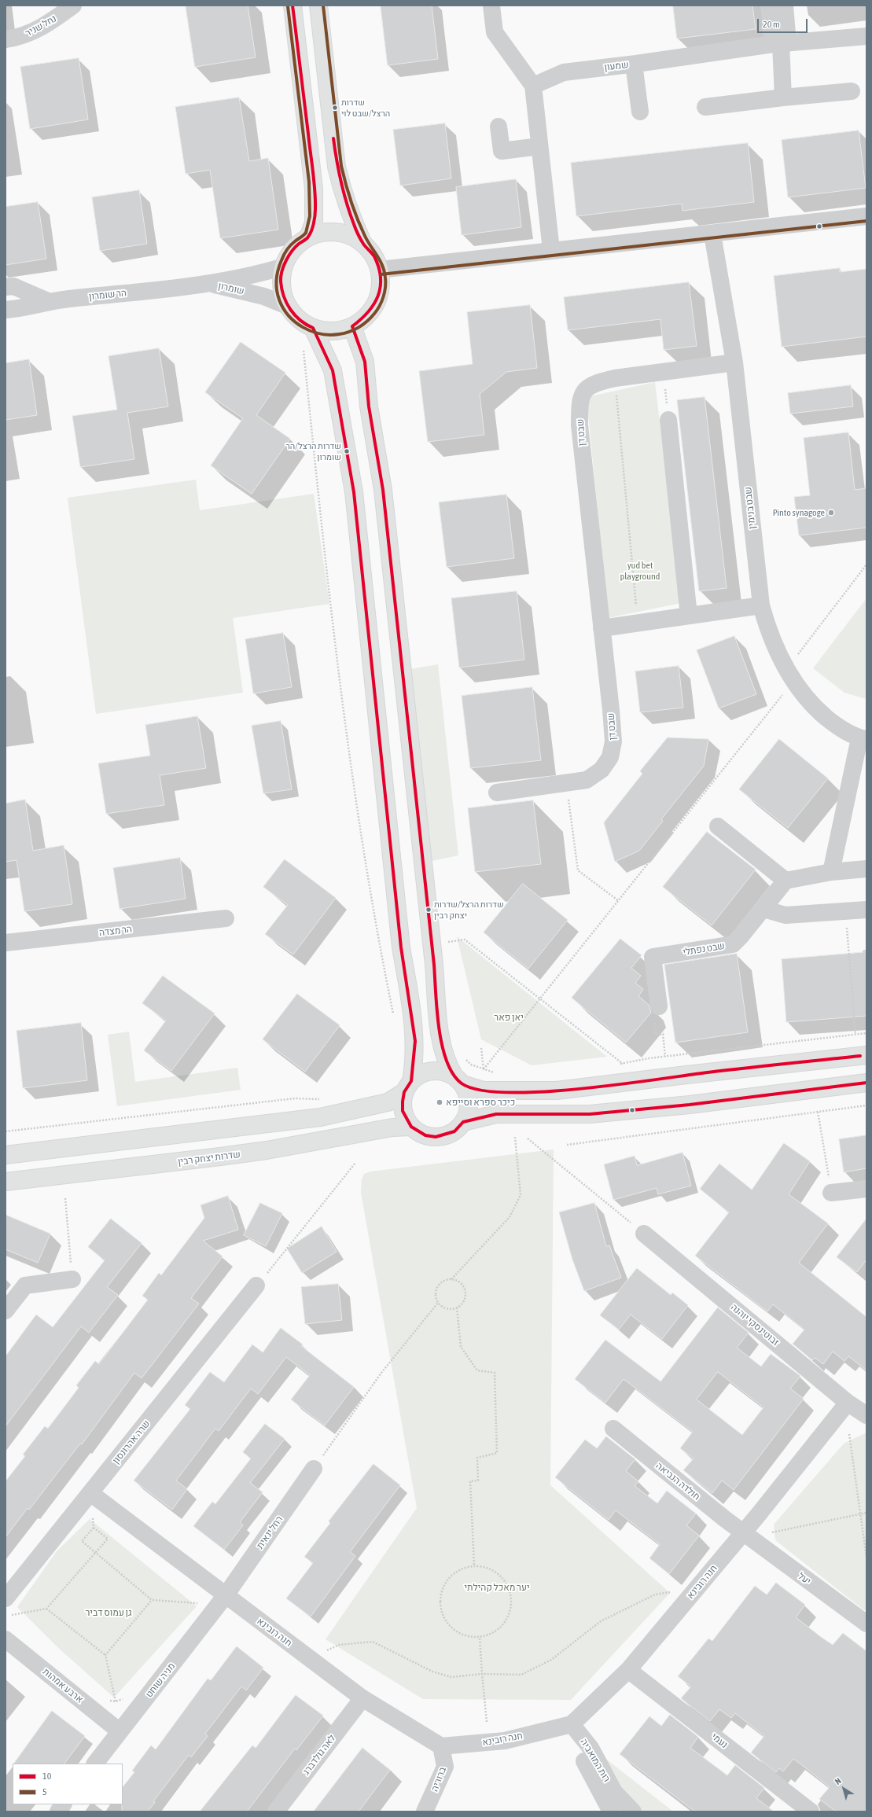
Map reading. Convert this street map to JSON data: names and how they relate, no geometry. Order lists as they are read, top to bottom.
{
  "streets": {
    "main road": ["שדרות יצחק רבין"],
    "street": [
      "נחל שניר",
      "שמעון",
      "שומרון",
      "הר שומרון",
      "שבט דן",
      "שבט בנימין",
      "הר מצדה",
      "שבט נפתלי",
      "זבוטינסקי יוהנה",
      "שרה אהרונסון",
      "חולדה הנביאה",
      "רחל ינאית",
      "יעל",
      "חנה רובינא",
      "מניה שוחט",
      "ארבע אמהות",
      "נעמי",
      "לאה גולדברג",
      "רות המואביה",
      "ברוריה"
    ]
  },
  "crossings": [
    ["שומרון", "הר שומרון"],
    ["שבט דן", "שבט בנימין"],
    ["זבוטינסקי יוהנה", "חנה רובינא"],
    ["שרה אהרונסון", "חנה רובינא"],
    ["חולדה הנביאה", "יעל"],
    ["חולדה הנביאה", "חנה רובינא"],
    ["רחל ינאית", "חנה רובינא"],
    ["רחל ינאית", "מניה שוחט"],
    ["יעל", "חנה רובינא"],
    ["חנה רובינא", "מניה שוחט"],
    ["חנה רובינא", "נעמי"],
    ["חנה רובינא", "לאה גולדברג"],
    ["חנה רובינא", "רות המואביה"],
    ["חנה רובינא", "ברוריה"],
    ["מניה שוחט", "ארבע אמהות"]
  ],
  "parks": [
    "yud bet playground",
    "יאן פאר",
    "יער מאכל קהילתי",
    "גן עמוס דביר"
  ],
  "places": [
    "שדרות הרצל/שבט לוי",
    "שדרות הרצל/הר שומרון",
    "Pinto synagoge",
    "שדרות הרצל/שדרות יצחק רבין",
    "כיכר ספרא וסייפא"
  ],
  "lines": ["transit line 10", "transit line 5"],
  "legend": ["10", "5"],
  "scale_bar": "20 m",
  "north": "top left"
}
